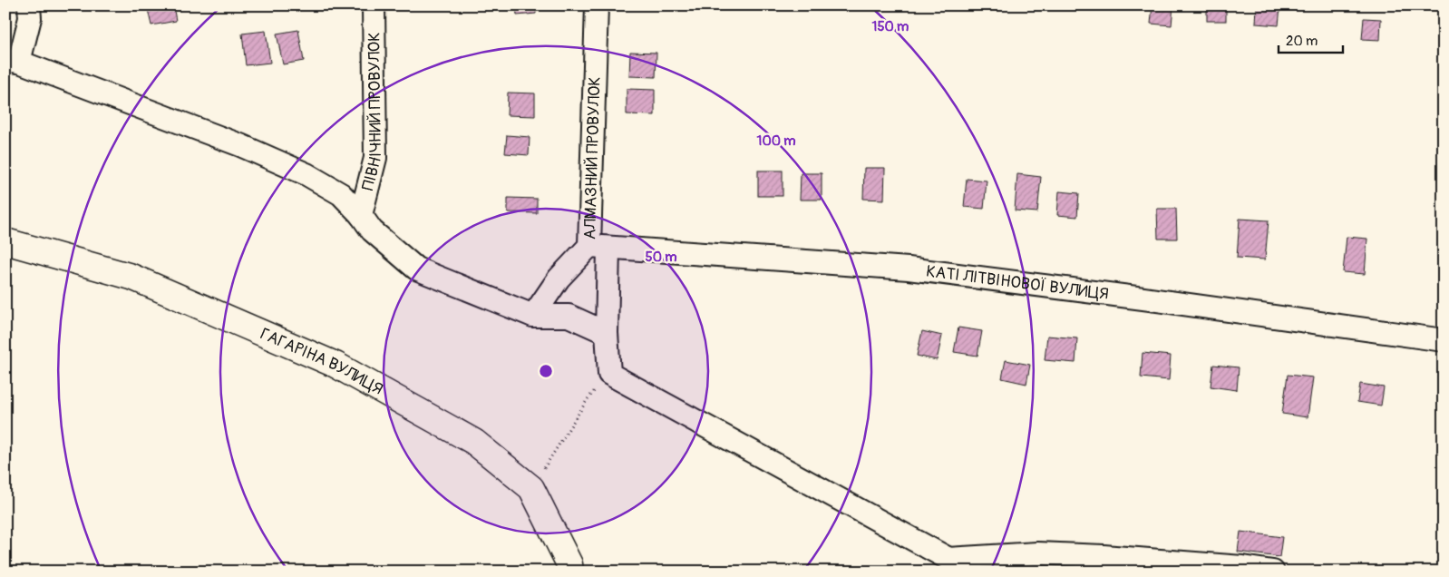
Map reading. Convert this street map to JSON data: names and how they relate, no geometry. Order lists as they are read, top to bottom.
{
  "streets": {
    "main road": ["ГАГАРІНА ВУЛИЦЯ"],
    "street": ["ПІВНІЧНИЙ ПРОВУЛОК", "АЛМАЗНИЙ ПРОВУЛОК", "КАТІ ЛІТВІНОВОЇ ВУЛИЦЯ"]
  },
  "crossings": [
    ["АЛМАЗНИЙ ПРОВУЛОК", "КАТІ ЛІТВІНОВОЇ ВУЛИЦЯ"]
  ],
  "scale_bar": "20 m",
  "rings": ["150 m", "100 m", "50 m"]
}
